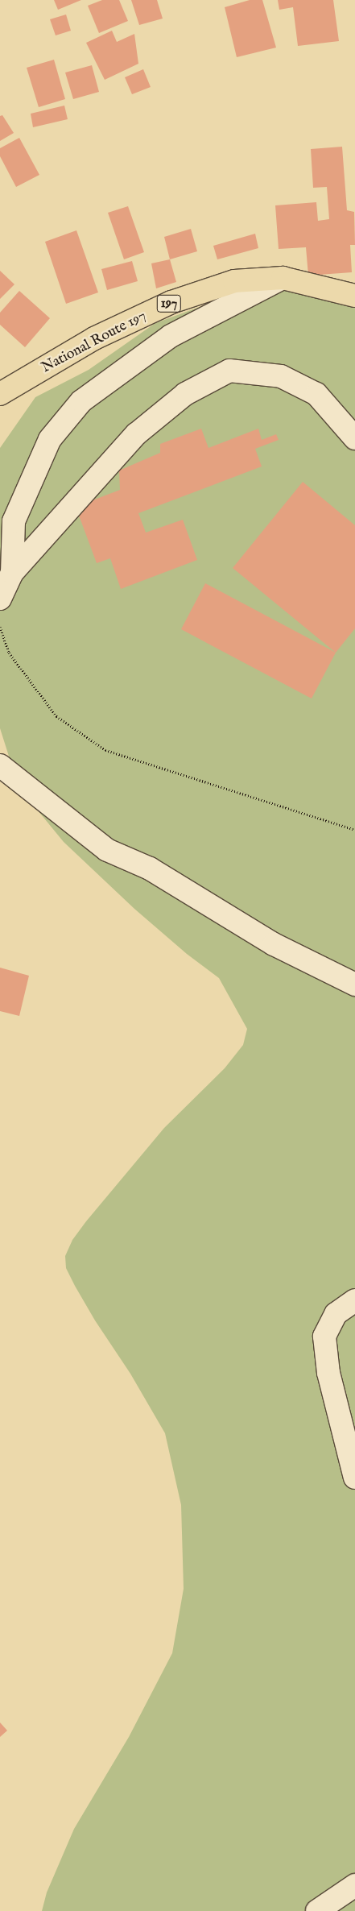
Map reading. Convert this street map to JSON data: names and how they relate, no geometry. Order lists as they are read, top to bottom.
{
  "streets": {
    "highway": ["197", "National Route 197"]
  }
}
